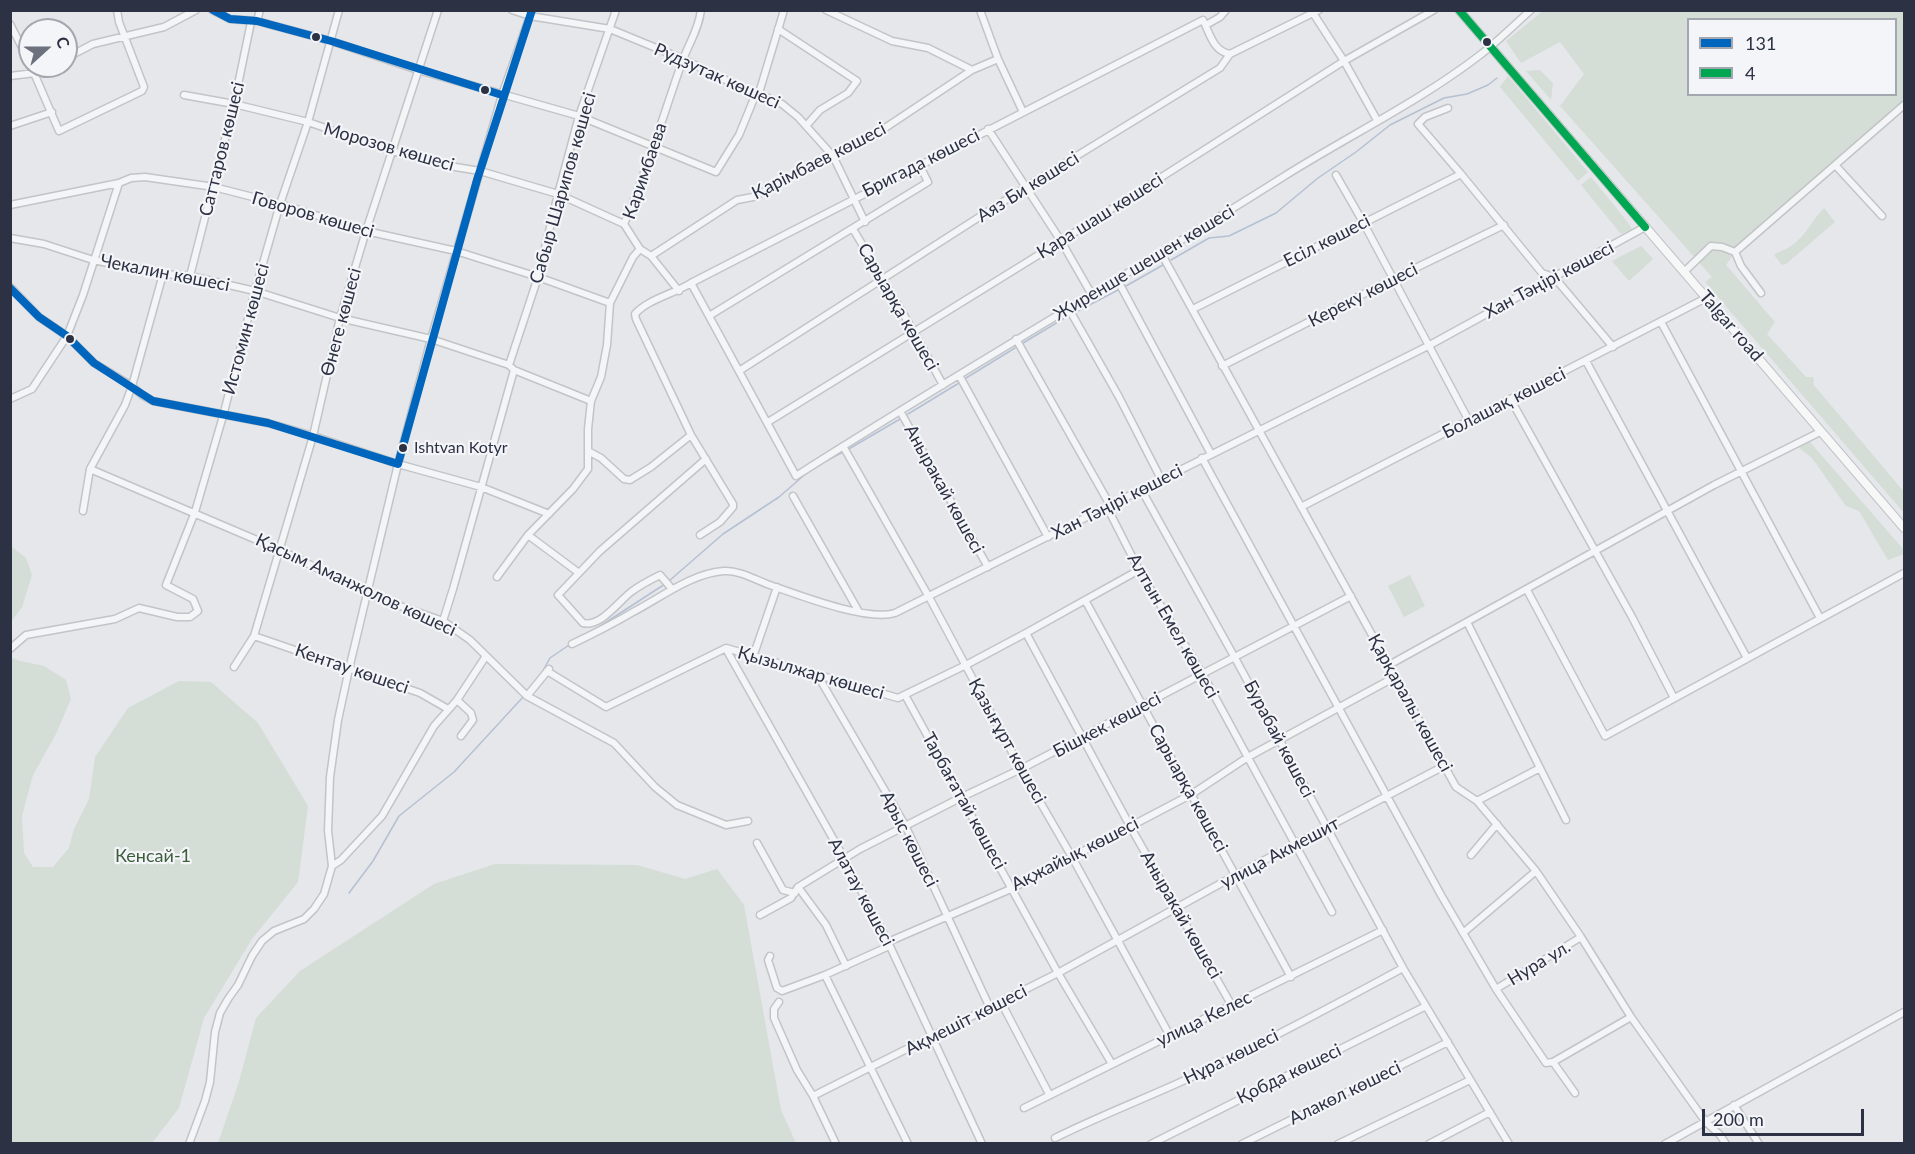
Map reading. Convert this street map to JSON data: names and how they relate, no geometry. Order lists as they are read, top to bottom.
{
  "streets": {
    "main road": ["Talgar road"],
    "street": [
      "Рудзутак көшесі",
      "Морозов көшесі",
      "Саттаров көшесі",
      "Қарімбаев көшесі",
      "Бригада көшесі",
      "Каримбаева",
      "Аяз Би көшесі",
      "Сабыр Шарипов көшесі",
      "Говоров көшесі",
      "Қара шаш көшесі",
      "Есіл көшесі",
      "Жиренше шешен көшесі",
      "Чекалин көшесі",
      "Хан Тәңірі көшесі",
      "Кереку көшесі",
      "Сарыарқа көшесі",
      "Өнеге көшесі",
      "Истомин көшесі",
      "Болашақ көшесі",
      "Аныракай көшесі",
      "Қасым Аманжолов көшесі",
      "Алтын Емел көшесі",
      "Кентау көшесі",
      "Қызылжар көшесі",
      "Қарқаралы көшесі",
      "Бішкек көшесі",
      "Бурабай көшесі",
      "Қазығұрт көшесі",
      "Тарбағатай көшесі",
      "Арыс көшесі",
      "улица Акмешит",
      "Ақжайық көшесі",
      "Алатау көшесі",
      "Нура ул.",
      "улица Келеc",
      "Ақмешіт көшесі",
      "Нұра көшесі",
      "Қобда көшесі",
      "Алакөл көшесі"
    ]
  },
  "crossings": [
    ["Рудзутак көшесі", "Қарімбаев көшесі"],
    ["Рудзутак көшесі", "Бригада көшесі"],
    ["Рудзутак көшесі", "Каримбаева"],
    ["Рудзутак көшесі", "Сабыр Шарипов көшесі"],
    ["Морозов көшесі", "Саттаров көшесі"],
    ["Морозов көшесі", "Каримбаева"],
    ["Морозов көшесі", "Сабыр Шарипов көшесі"],
    ["Морозов көшесі", "Өнеге көшесі"],
    ["Морозов көшесі", "Истомин көшесі"],
    ["Саттаров көшесі", "Говоров көшесі"],
    ["Саттаров көшесі", "Чекалин көшесі"],
    ["Каримбаева", "Говоров көшесі"],
    ["Каримбаева", "Чекалин көшесі"],
    ["Аяз Би көшесі", "Сарыарқа көшесі"],
    ["Сабыр Шарипов көшесі", "Говоров көшесі"],
    ["Сабыр Шарипов көшесі", "Чекалин көшесі"],
    ["Сабыр Шарипов көшесі", "Қасым Аманжолов көшесі"],
    ["Говоров көшесі", "Өнеге көшесі"],
    ["Говоров көшесі", "Истомин көшесі"],
    ["Қара шаш көшесі", "Жиренше шешен көшесі"],
    ["Қара шаш көшесі", "Сарыарқа көшесі"],
    ["Есіл көшесі", "Қарқаралы көшесі"],
    ["Жиренше шешен көшесі", "Сарыарқа көшесі"],
    ["Жиренше шешен көшесі", "Talgar road"],
    ["Жиренше шешен көшесі", "Аныракай көшесі"],
    ["Жиренше шешен көшесі", "Алтын Емел көшесі"],
    ["Жиренше шешен көшесі", "Қарқаралы көшесі"],
    ["Жиренше шешен көшесі", "Қазығұрт көшесі"],
    ["Чекалин көшесі", "Өнеге көшесі"],
    ["Чекалин көшесі", "Истомин көшесі"],
    ["Хан Тәңірі көшесі", "Сарыарқа көшесі"],
    ["Хан Тәңірі көшесі", "Talgar road"],
    ["Хан Тәңірі көшесі", "Аныракай көшесі"],
    ["Хан Тәңірі көшесі", "Алтын Емел көшесі"],
    ["Хан Тәңірі көшесі", "Қарқаралы көшесі"],
    ["Хан Тәңірі көшесі", "Бурабай көшесі"],
    ["Хан Тәңірі көшесі", "Қазығұрт көшесі"],
    ["Кереку көшесі", "Қарқаралы көшесі"],
    ["Сарыарқа көшесі", "Қызылжар көшесі"],
    ["Сарыарқа көшесі", "Бішкек көшесі"],
    ["Сарыарқа көшесі", "улица Акмешит"],
    ["Сарыарқа көшесі", "Ақжайық көшесі"],
    ["Сарыарқа көшесі", "улица Келеc"],
    ["Өнеге көшесі", "Қасым Аманжолов көшесі"],
    ["Өнеге көшесі", "Кентау көшесі"],
    ["Talgar road", "Болашақ көшесі"],
    ["Истомин көшесі", "Қасым Аманжолов көшесі"],
    ["Болашақ көшесі", "Қарқаралы көшесі"],
    ["Аныракай көшесі", "Қызылжар көшесі"],
    ["Аныракай көшесі", "Бішкек көшесі"],
    ["Аныракай көшесі", "улица Акмешит"],
    ["Аныракай көшесі", "Ақжайық көшесі"],
    ["Аныракай көшесі", "улица Келеc"],
    ["Қасым Аманжолов көшесі", "Қызылжар көшесі"],
    ["Алтын Емел көшесі", "Қызылжар көшесі"],
    ["Алтын Емел көшесі", "Бішкек көшесі"],
    ["Алтын Емел көшесі", "улица Акмешит"],
    ["Алтын Емел көшесі", "Ақжайық көшесі"],
    ["Қызылжар көшесі", "Қазығұрт көшесі"],
    ["Қызылжар көшесі", "Тарбағатай көшесі"],
    ["Қызылжар көшесі", "Арыс көшесі"],
    ["Қызылжар көшесі", "Алатау көшесі"],
    ["Қарқаралы көшесі", "Бішкек көшесі"],
    ["Қарқаралы көшесі", "улица Акмешит"],
    ["Қарқаралы көшесі", "Ақжайық көшесі"],
    ["Қарқаралы көшесі", "Нура ул."],
    ["Бішкек көшесі", "Бурабай көшесі"],
    ["Бішкек көшесі", "Қазығұрт көшесі"],
    ["Бішкек көшесі", "Тарбағатай көшесі"],
    ["Бішкек көшесі", "Арыс көшесі"],
    ["Бішкек көшесі", "Алатау көшесі"],
    ["Бурабай көшесі", "улица Акмешит"],
    ["Бурабай көшесі", "Ақжайық көшесі"],
    ["Бурабай көшесі", "улица Келеc"],
    ["Бурабай көшесі", "Нұра көшесі"],
    ["Бурабай көшесі", "Қобда көшесі"],
    ["Бурабай көшесі", "Алакөл көшесі"],
    ["Қазығұрт көшесі", "улица Акмешит"],
    ["Қазығұрт көшесі", "Ақжайық көшесі"],
    ["Қазығұрт көшесі", "улица Келеc"],
    ["Қазығұрт көшесі", "Ақмешіт көшесі"],
    ["Тарбағатай көшесі", "Ақжайық көшесі"],
    ["Тарбағатай көшесі", "улица Келеc"],
    ["Тарбағатай көшесі", "Ақмешіт көшесі"],
    ["Арыс көшесі", "Ақжайық көшесі"],
    ["Арыс көшесі", "Ақмешіт көшесі"],
    ["улица Акмешит", "Ақмешіт көшесі"],
    ["Ақжайық көшесі", "Алатау көшесі"],
    ["Алатау көшесі", "Ақмешіт көшесі"]
  ],
  "parks": ["Кенсай-1"],
  "places": ["Ishtvan Kotyr"],
  "lines": ["transit line 131", "transit line 4"],
  "legend": ["131", "4"],
  "scale_bar": "200 m",
  "north": "right"
}
